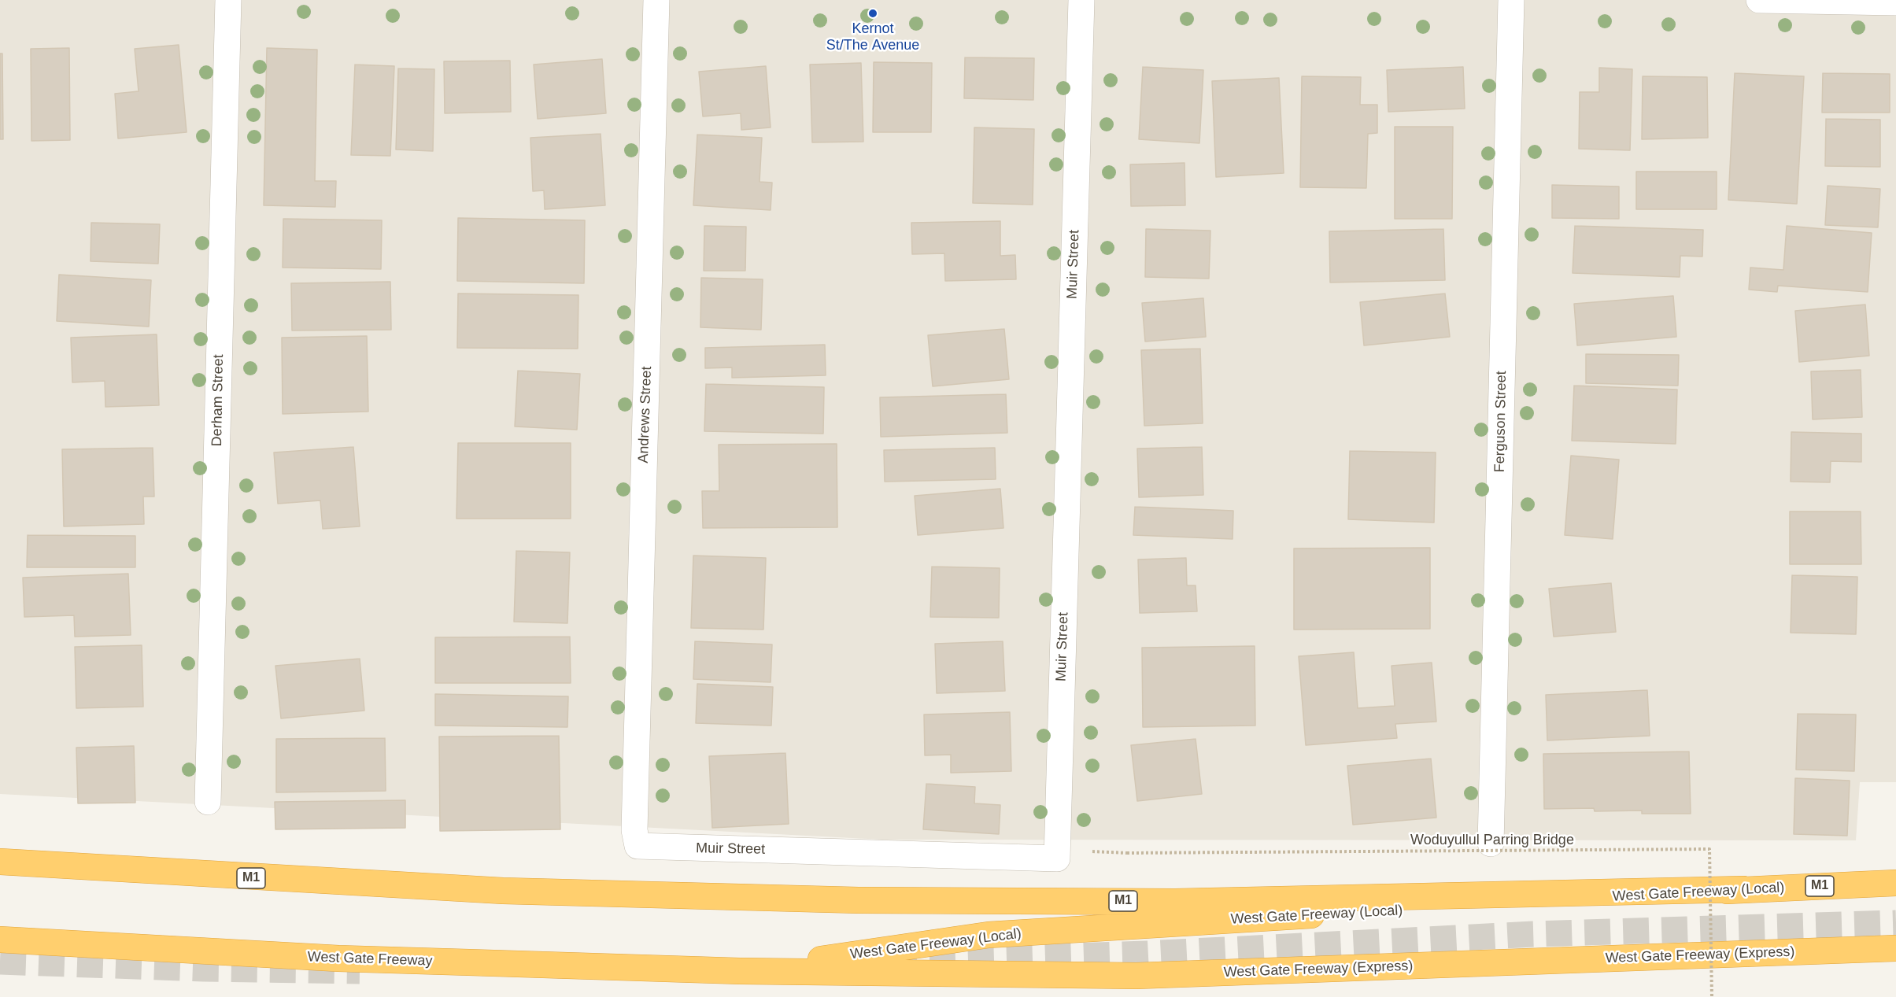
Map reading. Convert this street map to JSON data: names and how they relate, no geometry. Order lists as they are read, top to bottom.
{
  "streets": {
    "highway": [
      "M1",
      "West Gate Freeway (Local)",
      "West Gate Freeway (Express)",
      "West Gate Freeway"
    ],
    "street": [
      "Muir Street",
      "Derham Street",
      "Andrews Street",
      "Ferguson Street"
    ],
    "path": ["Woduyullul Parring Bridge"]
  },
  "crossings": [
    ["Muir Street", "Andrews Street"],
    ["M1", "West Gate Freeway (Local)"],
    ["West Gate Freeway (Local)", "West Gate Freeway (Express)"],
    ["West Gate Freeway (Local)", "West Gate Freeway"],
    ["West Gate Freeway (Express)", "West Gate Freeway"]
  ],
  "places": ["Kernot St/The Avenue"]
}
